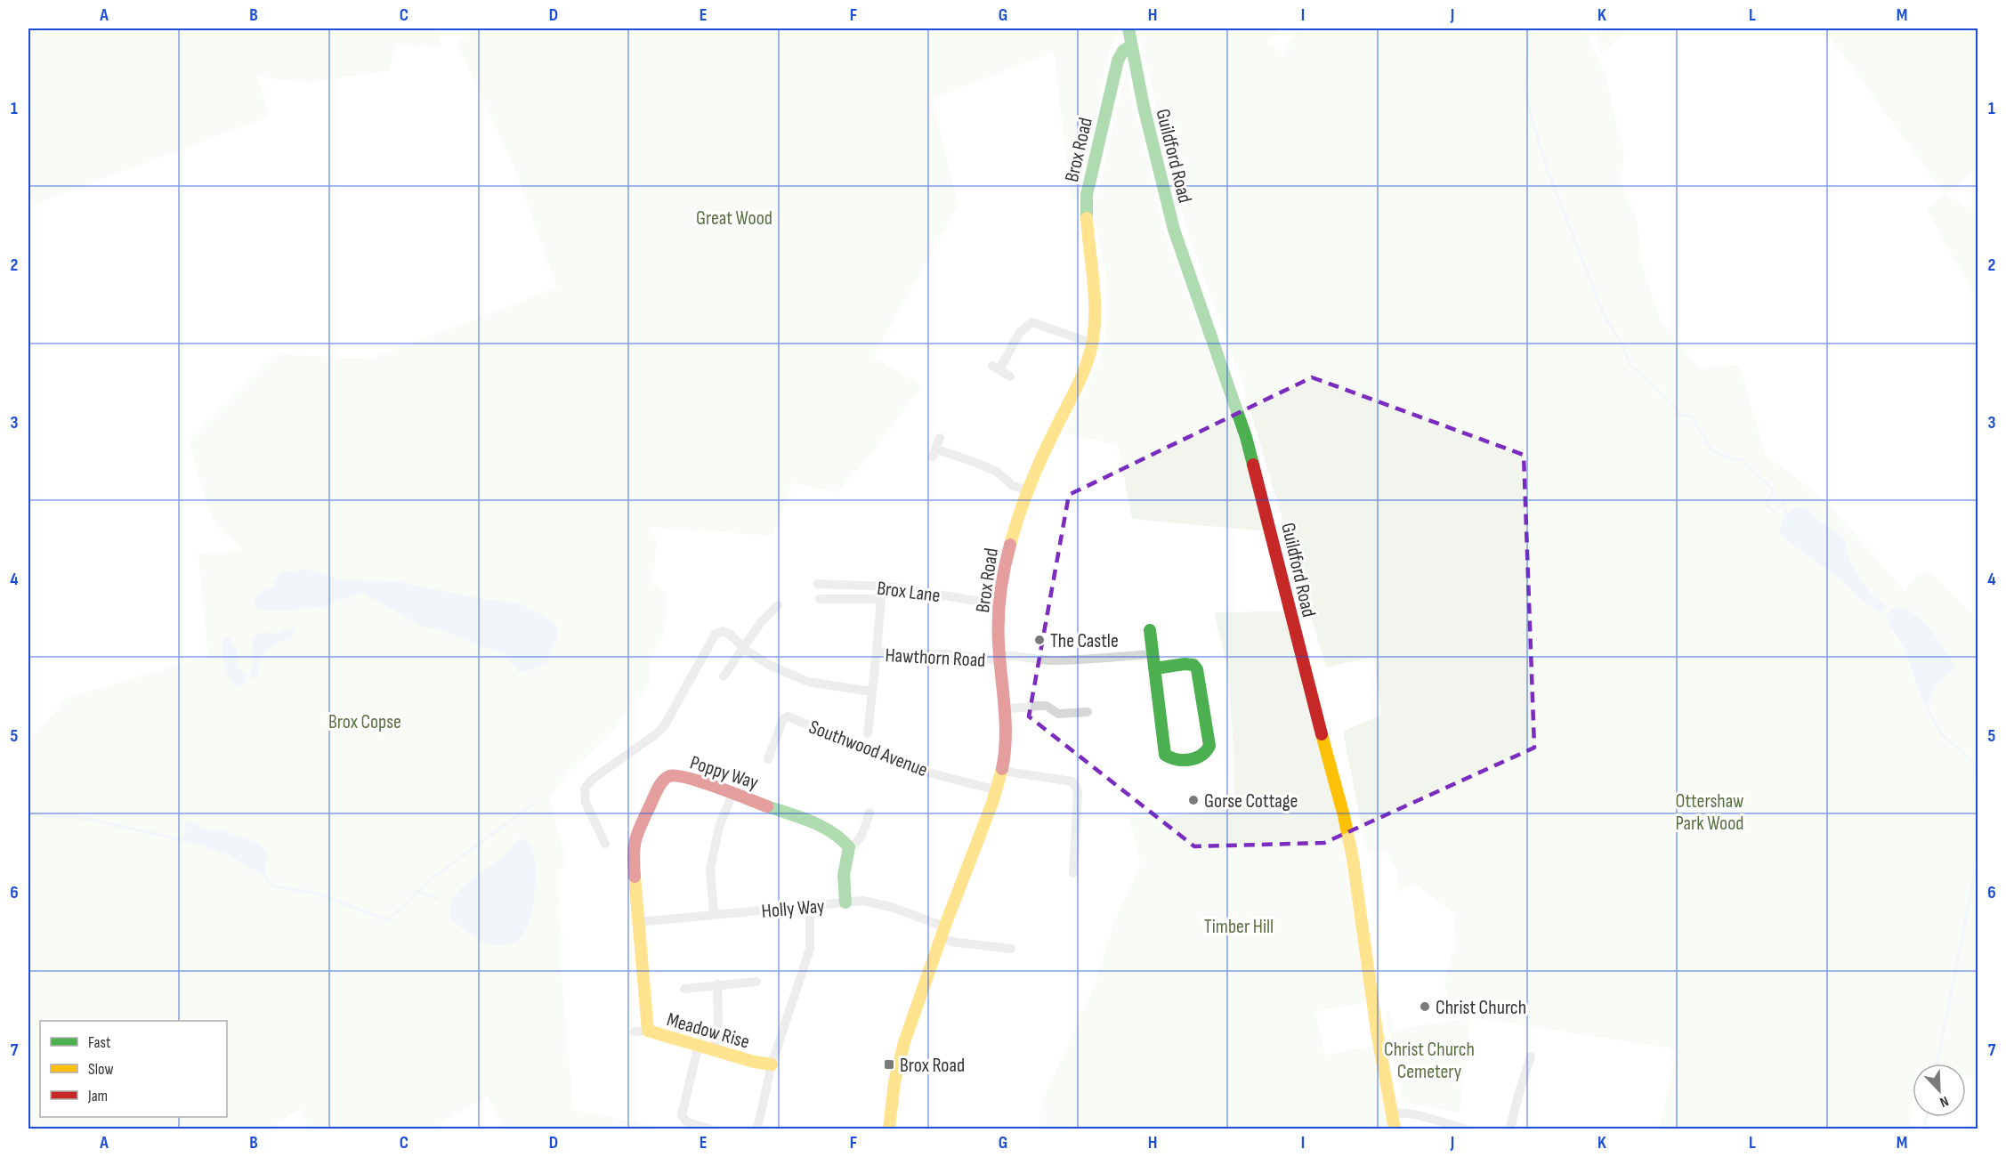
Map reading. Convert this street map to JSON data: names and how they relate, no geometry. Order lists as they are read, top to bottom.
{
  "streets": {
    "street": [
      "Brox Road",
      "Guildford Road",
      "Brox Lane",
      "Hawthorn Road",
      "Southwood Avenue",
      "Poppy Way",
      "Holly Way",
      "Meadow Rise"
    ]
  },
  "crossings": [
    ["Brox Road", "Guildford Road"],
    ["Brox Road", "Brox Lane"],
    ["Brox Road", "Hawthorn Road"],
    ["Brox Road", "Southwood Avenue"],
    ["Brox Road", "Holly Way"],
    ["Poppy Way", "Holly Way"],
    ["Poppy Way", "Meadow Rise"],
    ["Holly Way", "Meadow Rise"]
  ],
  "parks": [
    "Great Wood",
    "Brox Copse",
    "Ottershaw Park Wood",
    "Timber Hill",
    "Christ Church Cemetery"
  ],
  "places": {
    "other": ["The Castle", "Gorse Cottage", "Christ Church"],
    "transit": ["Brox Road"]
  },
  "legend": ["Fast", "Slow", "Jam"],
  "north": "bottom right",
  "grid": {
    "columns": [
      "A",
      "B",
      "C",
      "D",
      "E",
      "F",
      "G",
      "H",
      "I",
      "J",
      "K",
      "L",
      "M"
    ],
    "rows": [
      "1",
      "2",
      "3",
      "4",
      "5",
      "6",
      "7"
    ]
  }
}
